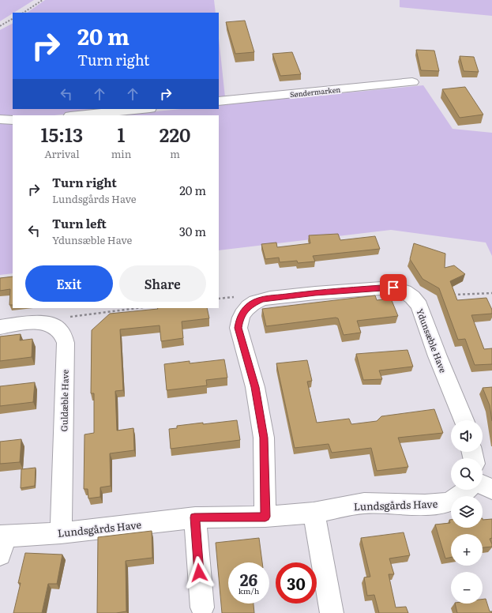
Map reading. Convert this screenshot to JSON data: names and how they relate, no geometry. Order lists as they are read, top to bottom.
{
  "streets": {
    "street": [
      "Søndermarken",
      "Ydunsæble Have",
      "Guldæble Have",
      "Lundsgårds Have"
    ]
  },
  "crossings": [
    ["Ydunsæble Have", "Lundsgårds Have"],
    ["Guldæble Have", "Lundsgårds Have"]
  ],
  "page": {
    "turn": ["20 m", "Turn right"],
    "eta": [
      "15:13",
      "Arrival",
      "1",
      "min",
      "220",
      "m"
    ],
    "list": [
      {
        "name": "Turn right",
        "note": "Lundsgårds Have",
        "value": "20 m"
      },
      {
        "name": "Turn left",
        "note": "Ydunsæble Have",
        "value": "30 m"
      }
    ],
    "buttons": ["Exit", "Share"],
    "map_buttons": ["+", "−"],
    "speed": "26 km/h",
    "limit": "30"
  }
}
